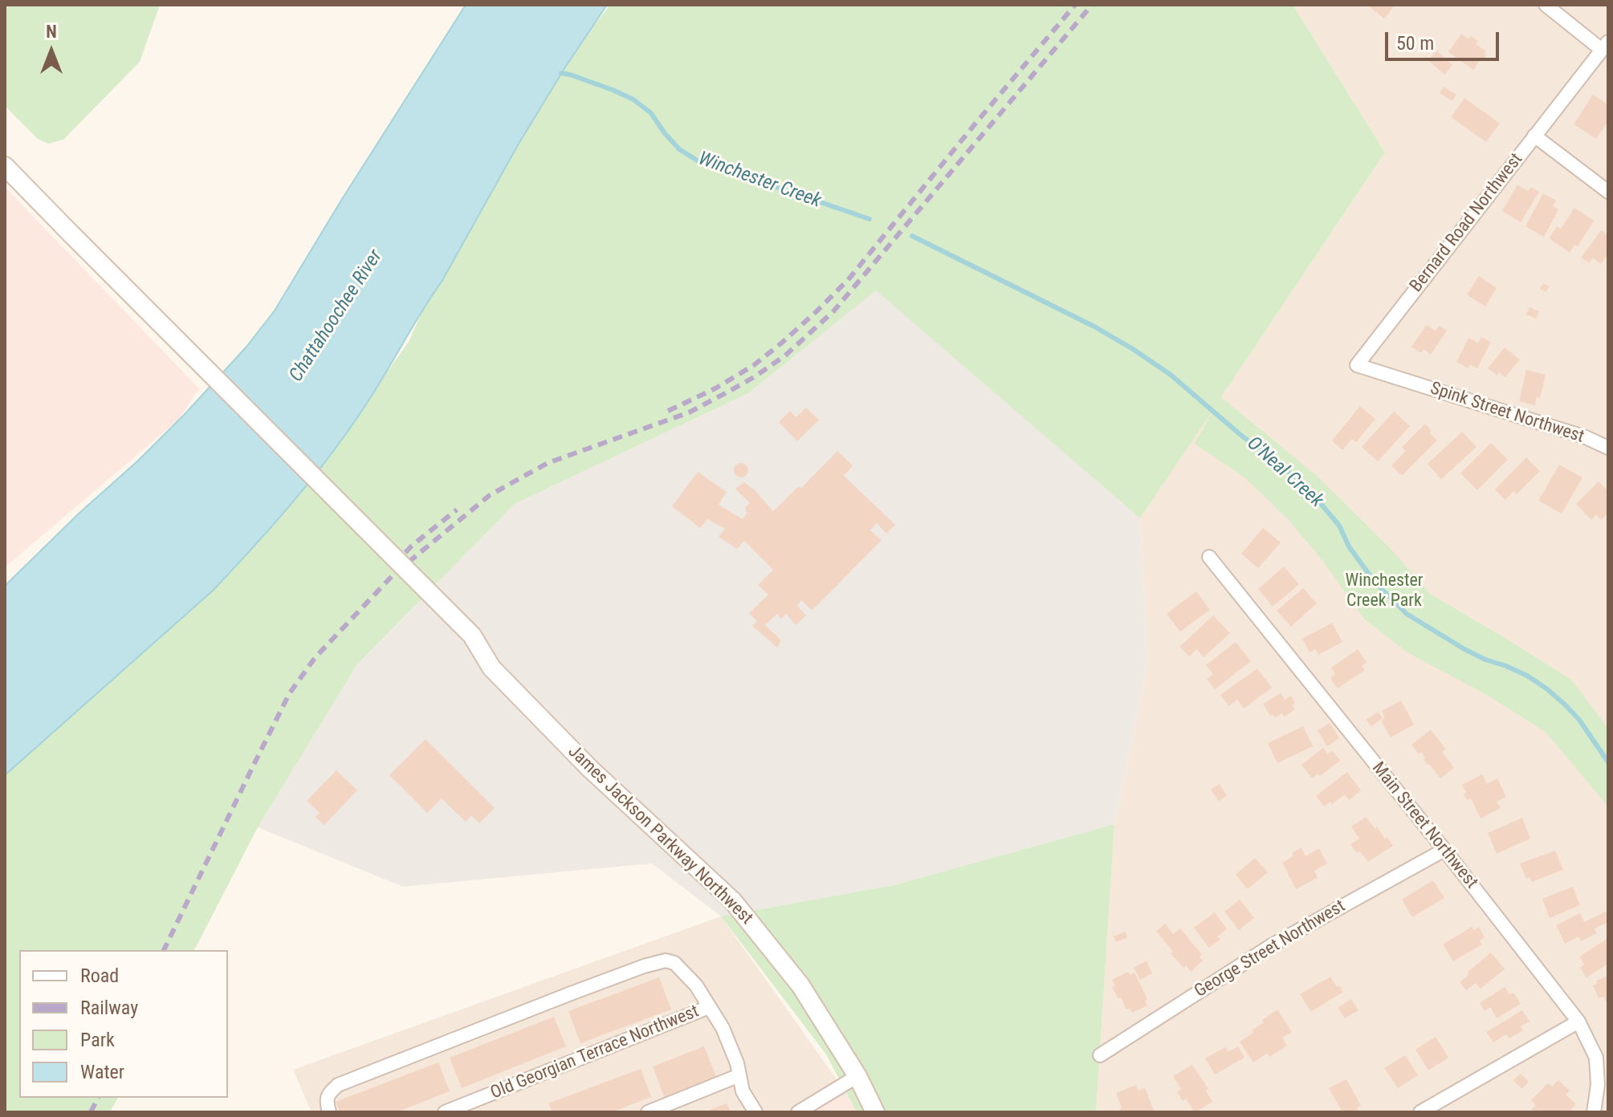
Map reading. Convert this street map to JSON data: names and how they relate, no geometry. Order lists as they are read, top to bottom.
{
  "streets": {
    "main road": ["James Jackson Parkway Northwest"],
    "street": [
      "Bernard Road Northwest",
      "Spink Street Northwest",
      "Main Street Northwest",
      "George Street Northwest",
      "Old Georgian Terrace Northwest"
    ]
  },
  "crossings": [
    ["Bernard Road Northwest", "Spink Street Northwest"],
    ["Main Street Northwest", "George Street Northwest"]
  ],
  "water": ["Winchester Creek", "Chattahoochee River", "O'Neal Creek"],
  "parks": ["Winchester Creek Park"],
  "legend": [
    "Road",
    "Railway",
    "Park",
    "Water"
  ],
  "scale_bar": "50 m",
  "north": "top"
}
